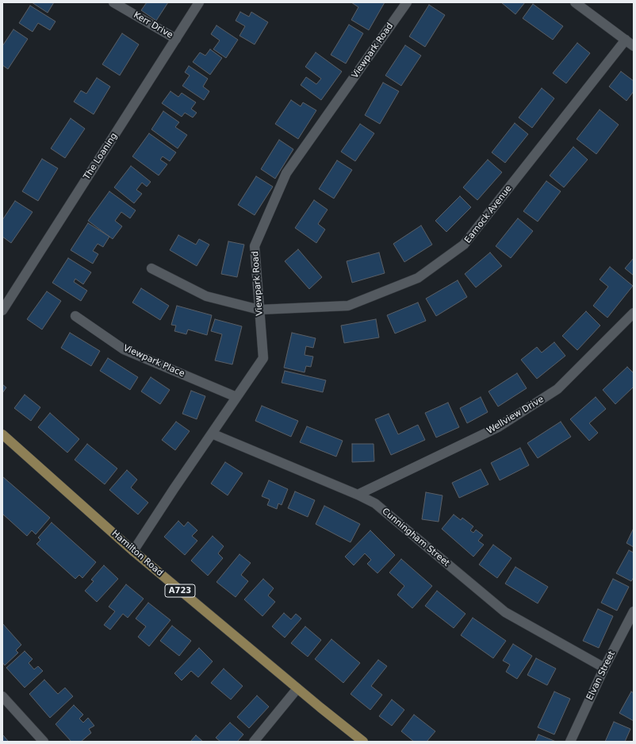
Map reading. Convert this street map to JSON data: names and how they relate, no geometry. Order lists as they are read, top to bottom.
{
  "streets": {
    "main road": ["Hamilton Road", "A723"],
    "street": [
      "Kerr Drive",
      "Viewpark Road",
      "The Loaning",
      "Earnock Avenue",
      "Viewpark Place",
      "Wellview Drive",
      "Cunningham Street",
      "Elvan Street"
    ]
  },
  "crossings": [
    ["Kerr Drive", "The Loaning"],
    ["Viewpark Road", "Earnock Avenue"],
    ["Viewpark Road", "Viewpark Place"],
    ["Viewpark Road", "Cunningham Street"],
    ["Viewpark Road", "Hamilton Road"],
    ["Wellview Drive", "Cunningham Street"],
    ["Cunningham Street", "Elvan Street"]
  ]
}
